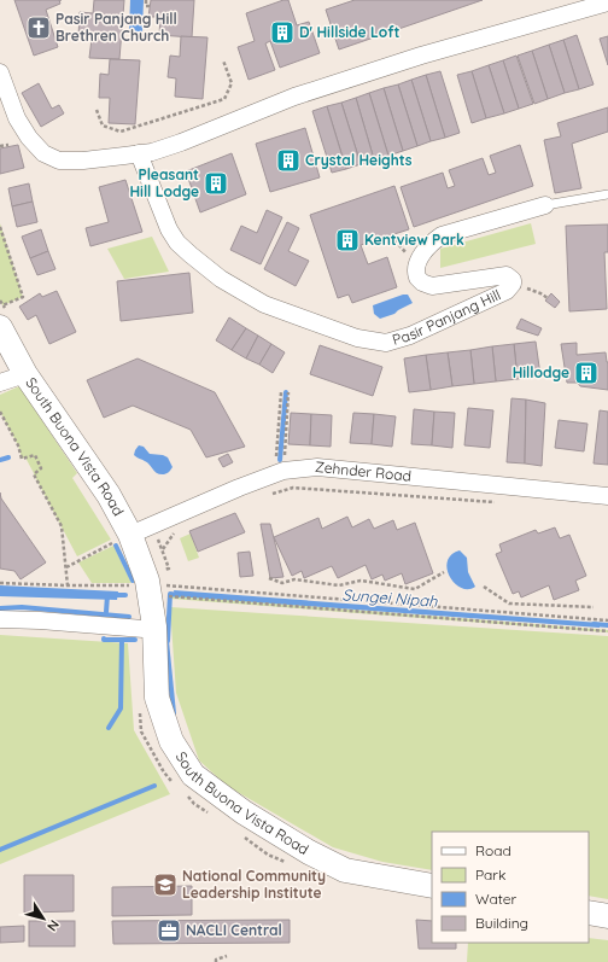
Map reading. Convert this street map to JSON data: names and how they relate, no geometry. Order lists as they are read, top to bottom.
{
  "streets": {
    "street": ["Pasir Panjang Hill", "South Buona Vista Road", "Zehnder Road"]
  },
  "crossings": [
    ["South Buona Vista Road", "Zehnder Road"]
  ],
  "water": ["Sungei Nipah"],
  "places": {
    "church": ["Pasir Panjang Hill Brethren Church"],
    "building": [
      "D' Hillside Loft",
      "Crystal Heights",
      "Pleasant Hill Lodge",
      "Kentview Park",
      "Hillodge"
    ],
    "school or university": ["National Community Leadership Institute"],
    "office": ["NACLI Central"]
  },
  "legend": [
    "Road",
    "Park",
    "Water",
    "Building"
  ],
  "north": "bottom right"
}
